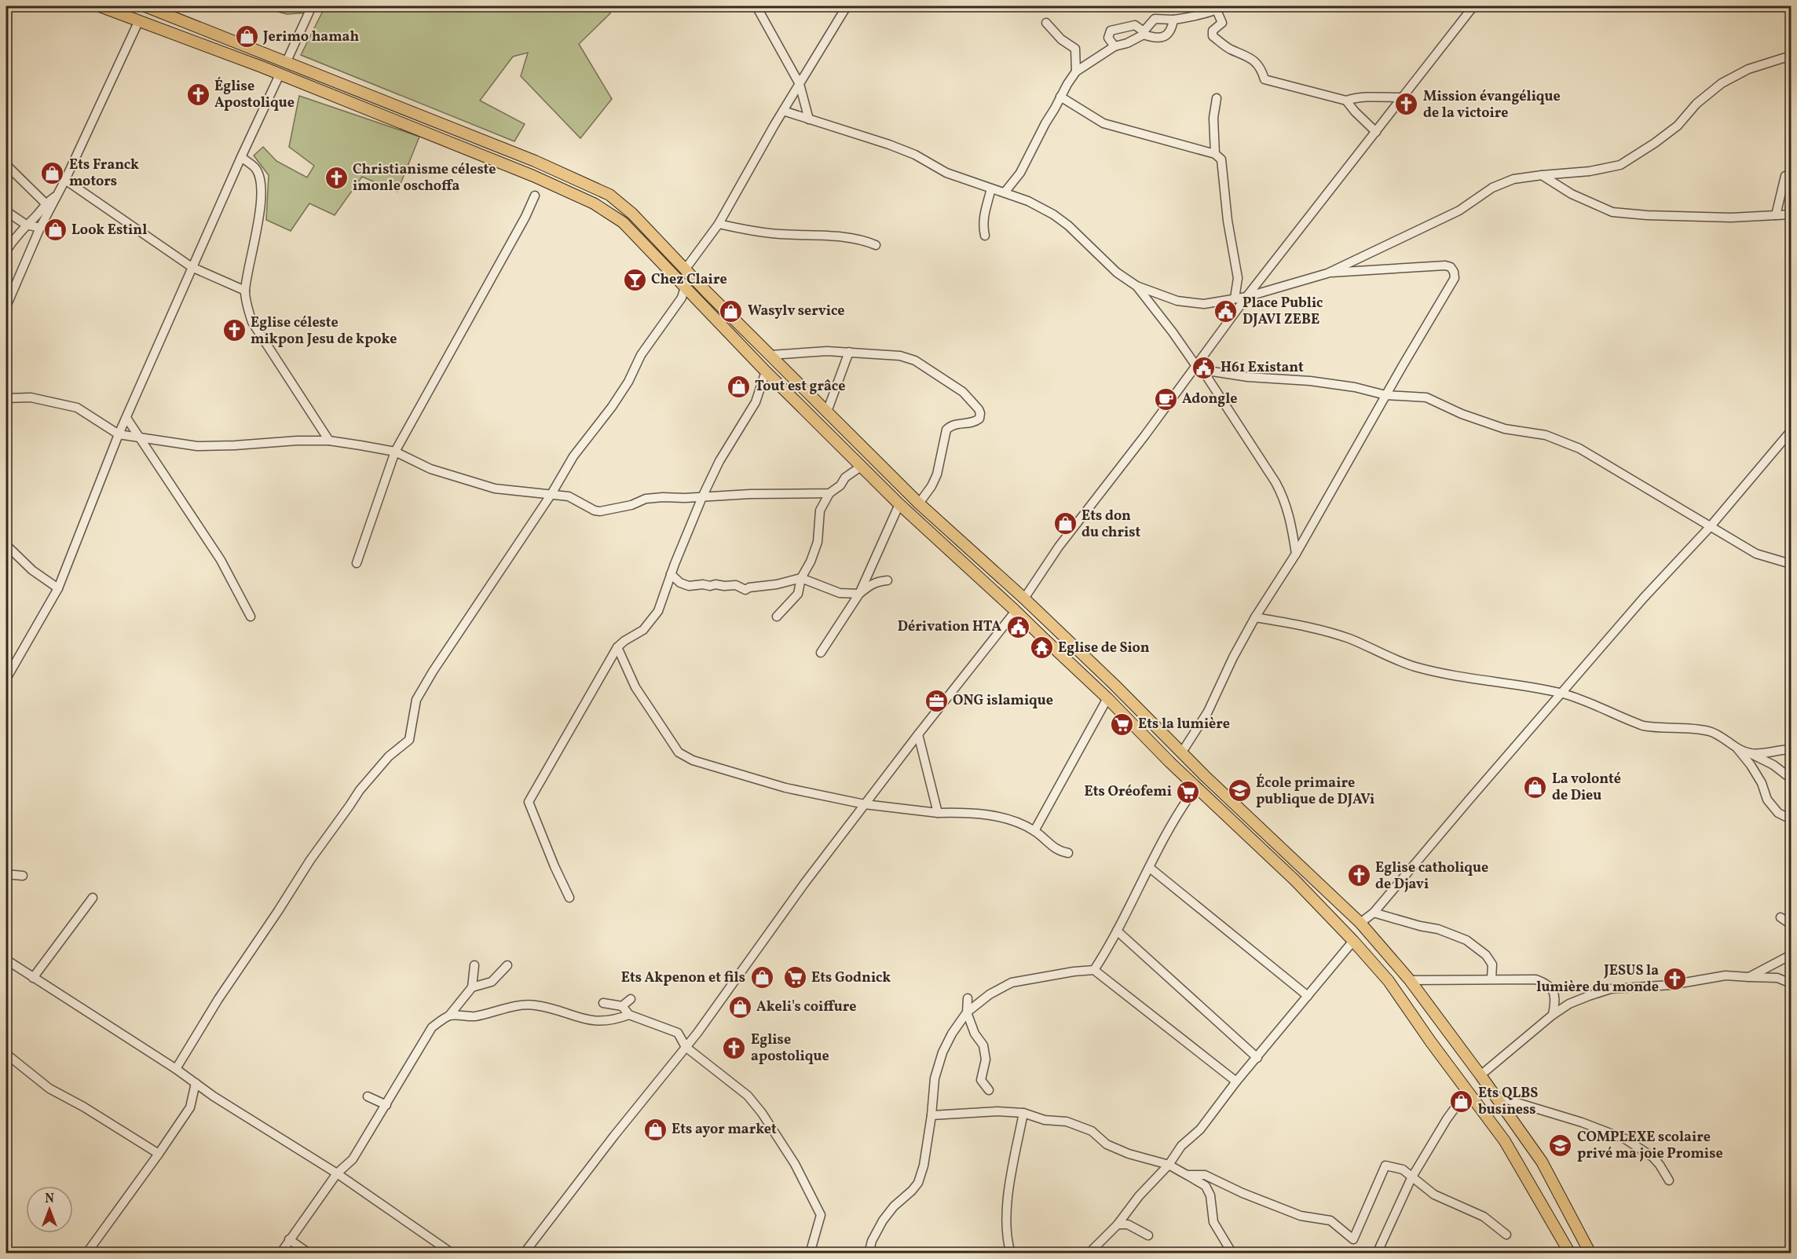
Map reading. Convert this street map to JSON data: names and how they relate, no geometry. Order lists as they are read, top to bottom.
{
  "places": {
    "shop": [
      "Jerimo hamah",
      "Ets Franck motors",
      "Look Estinl",
      "Wasylv service",
      "Tout est grâce",
      "Ets don du christ",
      "La volonté de Dieu",
      "Ets Akpenon et fils",
      "Akeli's coiffure",
      "Ets QLBS business",
      "Ets ayor market"
    ],
    "church": [
      "Église Apostolique",
      "Mission évangélique de la victoire",
      "Christianisme céleste imonle oschoffa",
      "Eglise céleste mikpon Jesu de kpoke",
      "Eglise catholique de Djavi",
      "JESUS la lumière du monde",
      "Eglise apostolique"
    ],
    "bar": ["Chez Claire"],
    "public building": ["Place Public DJAVI ZEBE", "H61 Existant", "Dérivation HTA"],
    "cafe": ["Adongle"],
    "temple": ["Eglise de Sion"],
    "office": ["ONG islamique"],
    "supermarket": ["Ets la lumière", "Ets Oréofemi", "Ets Godnick"],
    "school or university": ["École primaire publique de DJAVi", "COMPLEXE scolaire privé ma joie Promise"]
  },
  "north": "top"
}
